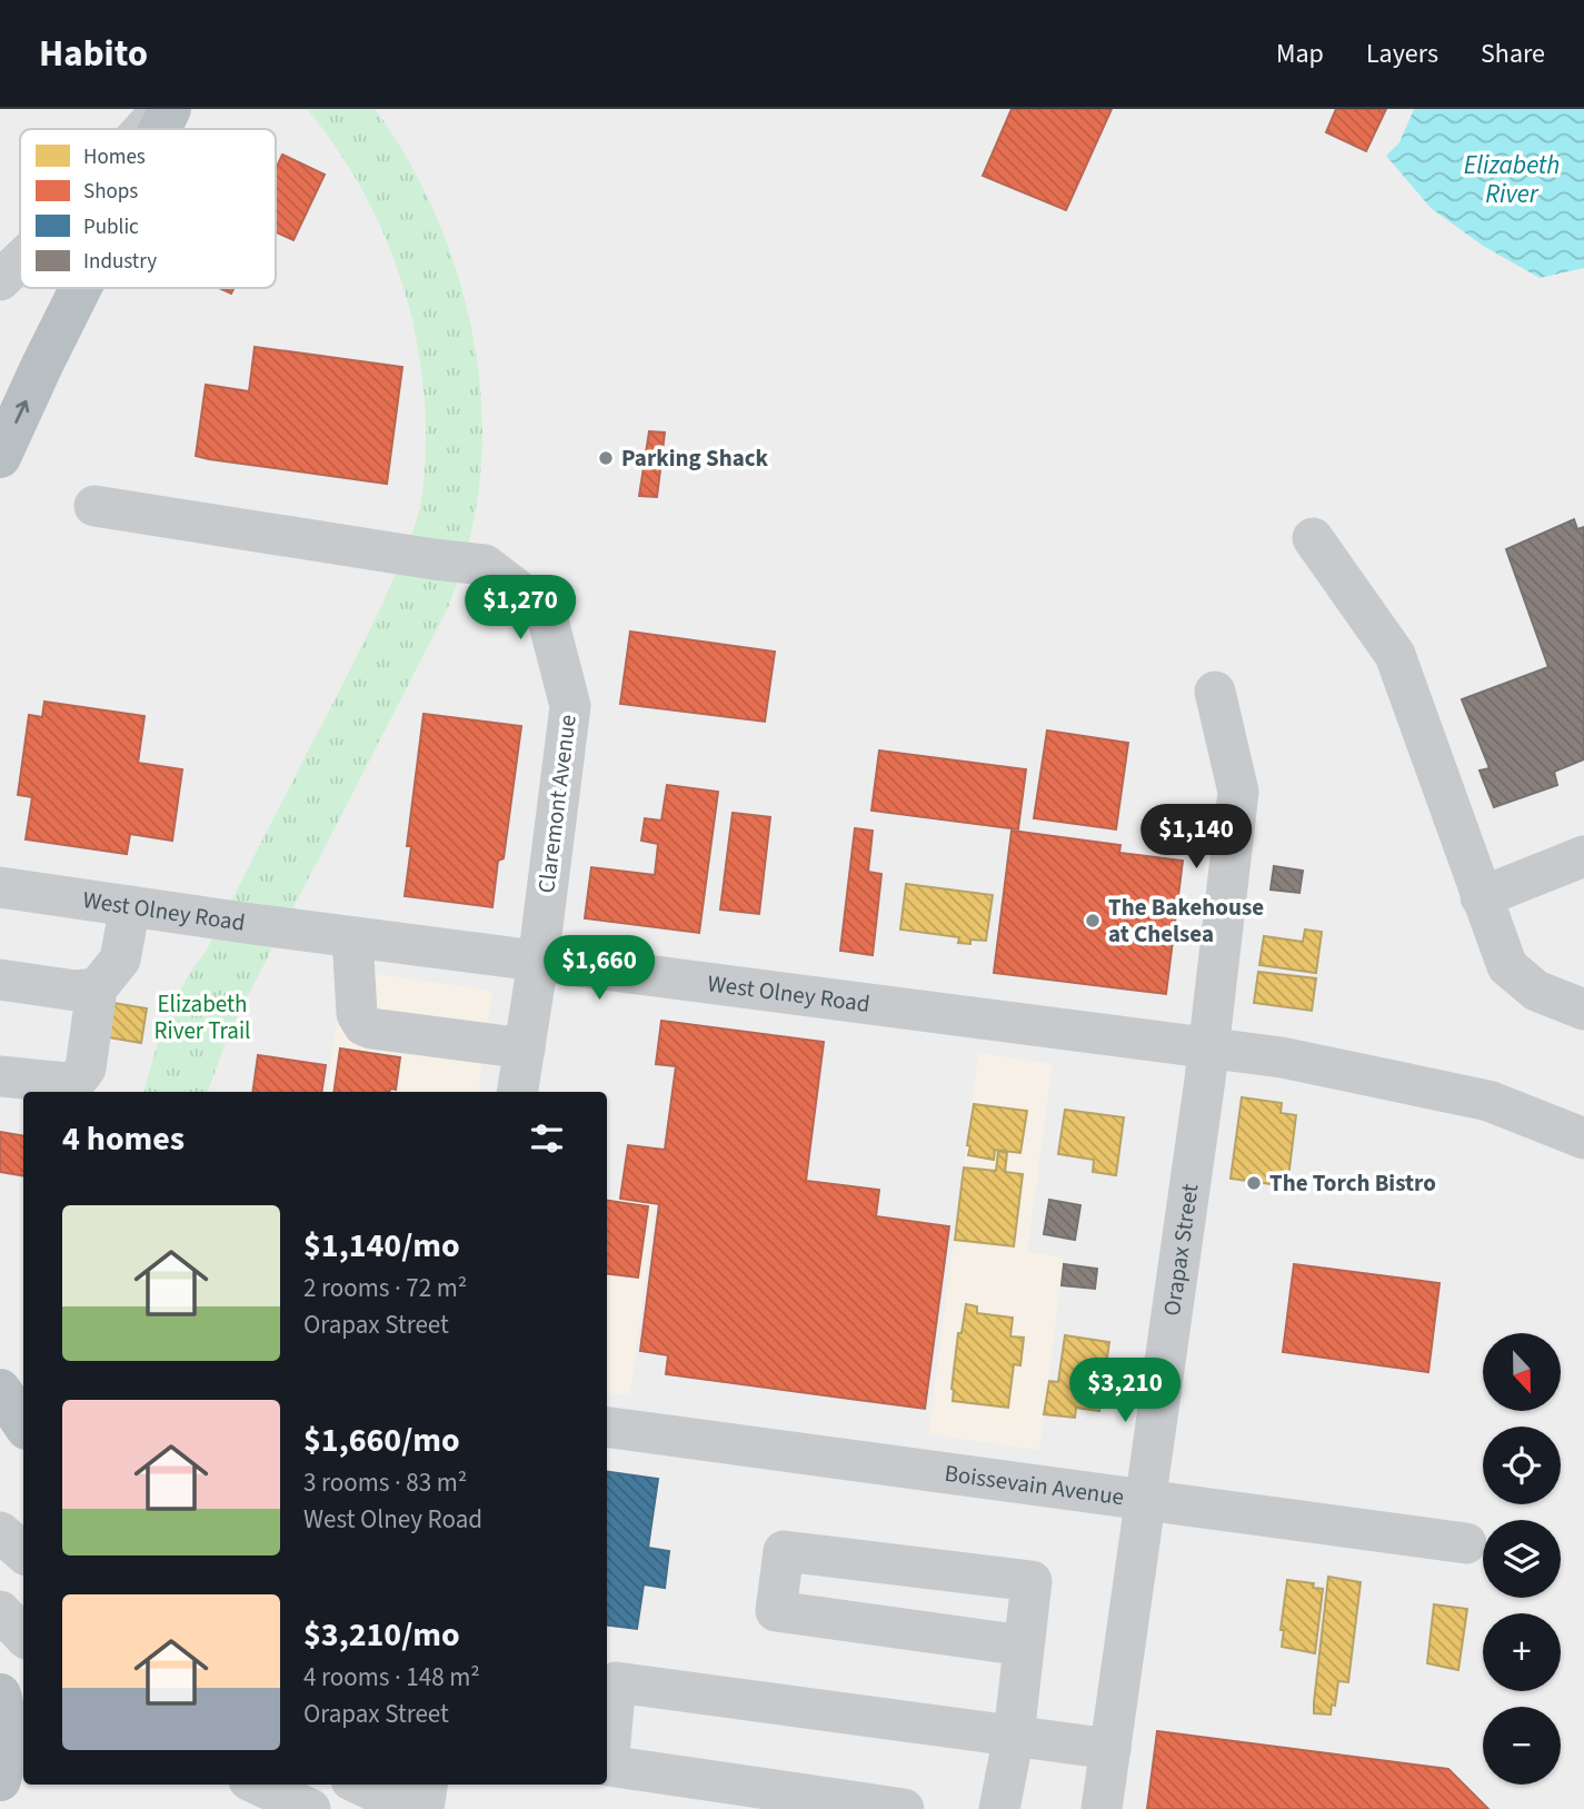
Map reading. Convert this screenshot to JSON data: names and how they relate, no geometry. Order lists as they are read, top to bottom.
{
  "streets": {
    "street": [
      "Claremont Avenue",
      "West Olney Road",
      "Orapax Street",
      "Boissevain Avenue"
    ]
  },
  "crossings": [
    ["Claremont Avenue", "West Olney Road"],
    ["West Olney Road", "Orapax Street"],
    ["Orapax Street", "Boissevain Avenue"]
  ],
  "water": ["Elizabeth River"],
  "parks": ["Elizabeth River Trail"],
  "places": ["Parking Shack", "The Bakehouse at Chelsea", "The Torch Bistro"],
  "legend": [
    "Homes",
    "Shops",
    "Public",
    "Industry"
  ],
  "north": "bottom",
  "page": {
    "header": "Habito",
    "nav": ["Map", "Layers", "Share"],
    "price": [
      "$1,270",
      "$1,140",
      "$1,660",
      "$3,210"
    ],
    "heading": "4 homes",
    "list": [
      {
        "name": "$1,140/mo",
        "note": "2 rooms · 72 m² · Orapax Street"
      },
      {
        "name": "$1,660/mo",
        "note": "3 rooms · 83 m² · West Olney Road"
      },
      {
        "name": "$3,210/mo",
        "note": "4 rooms · 148 m² · Orapax Street"
      }
    ],
    "map_buttons": ["+", "−"]
  }
}
